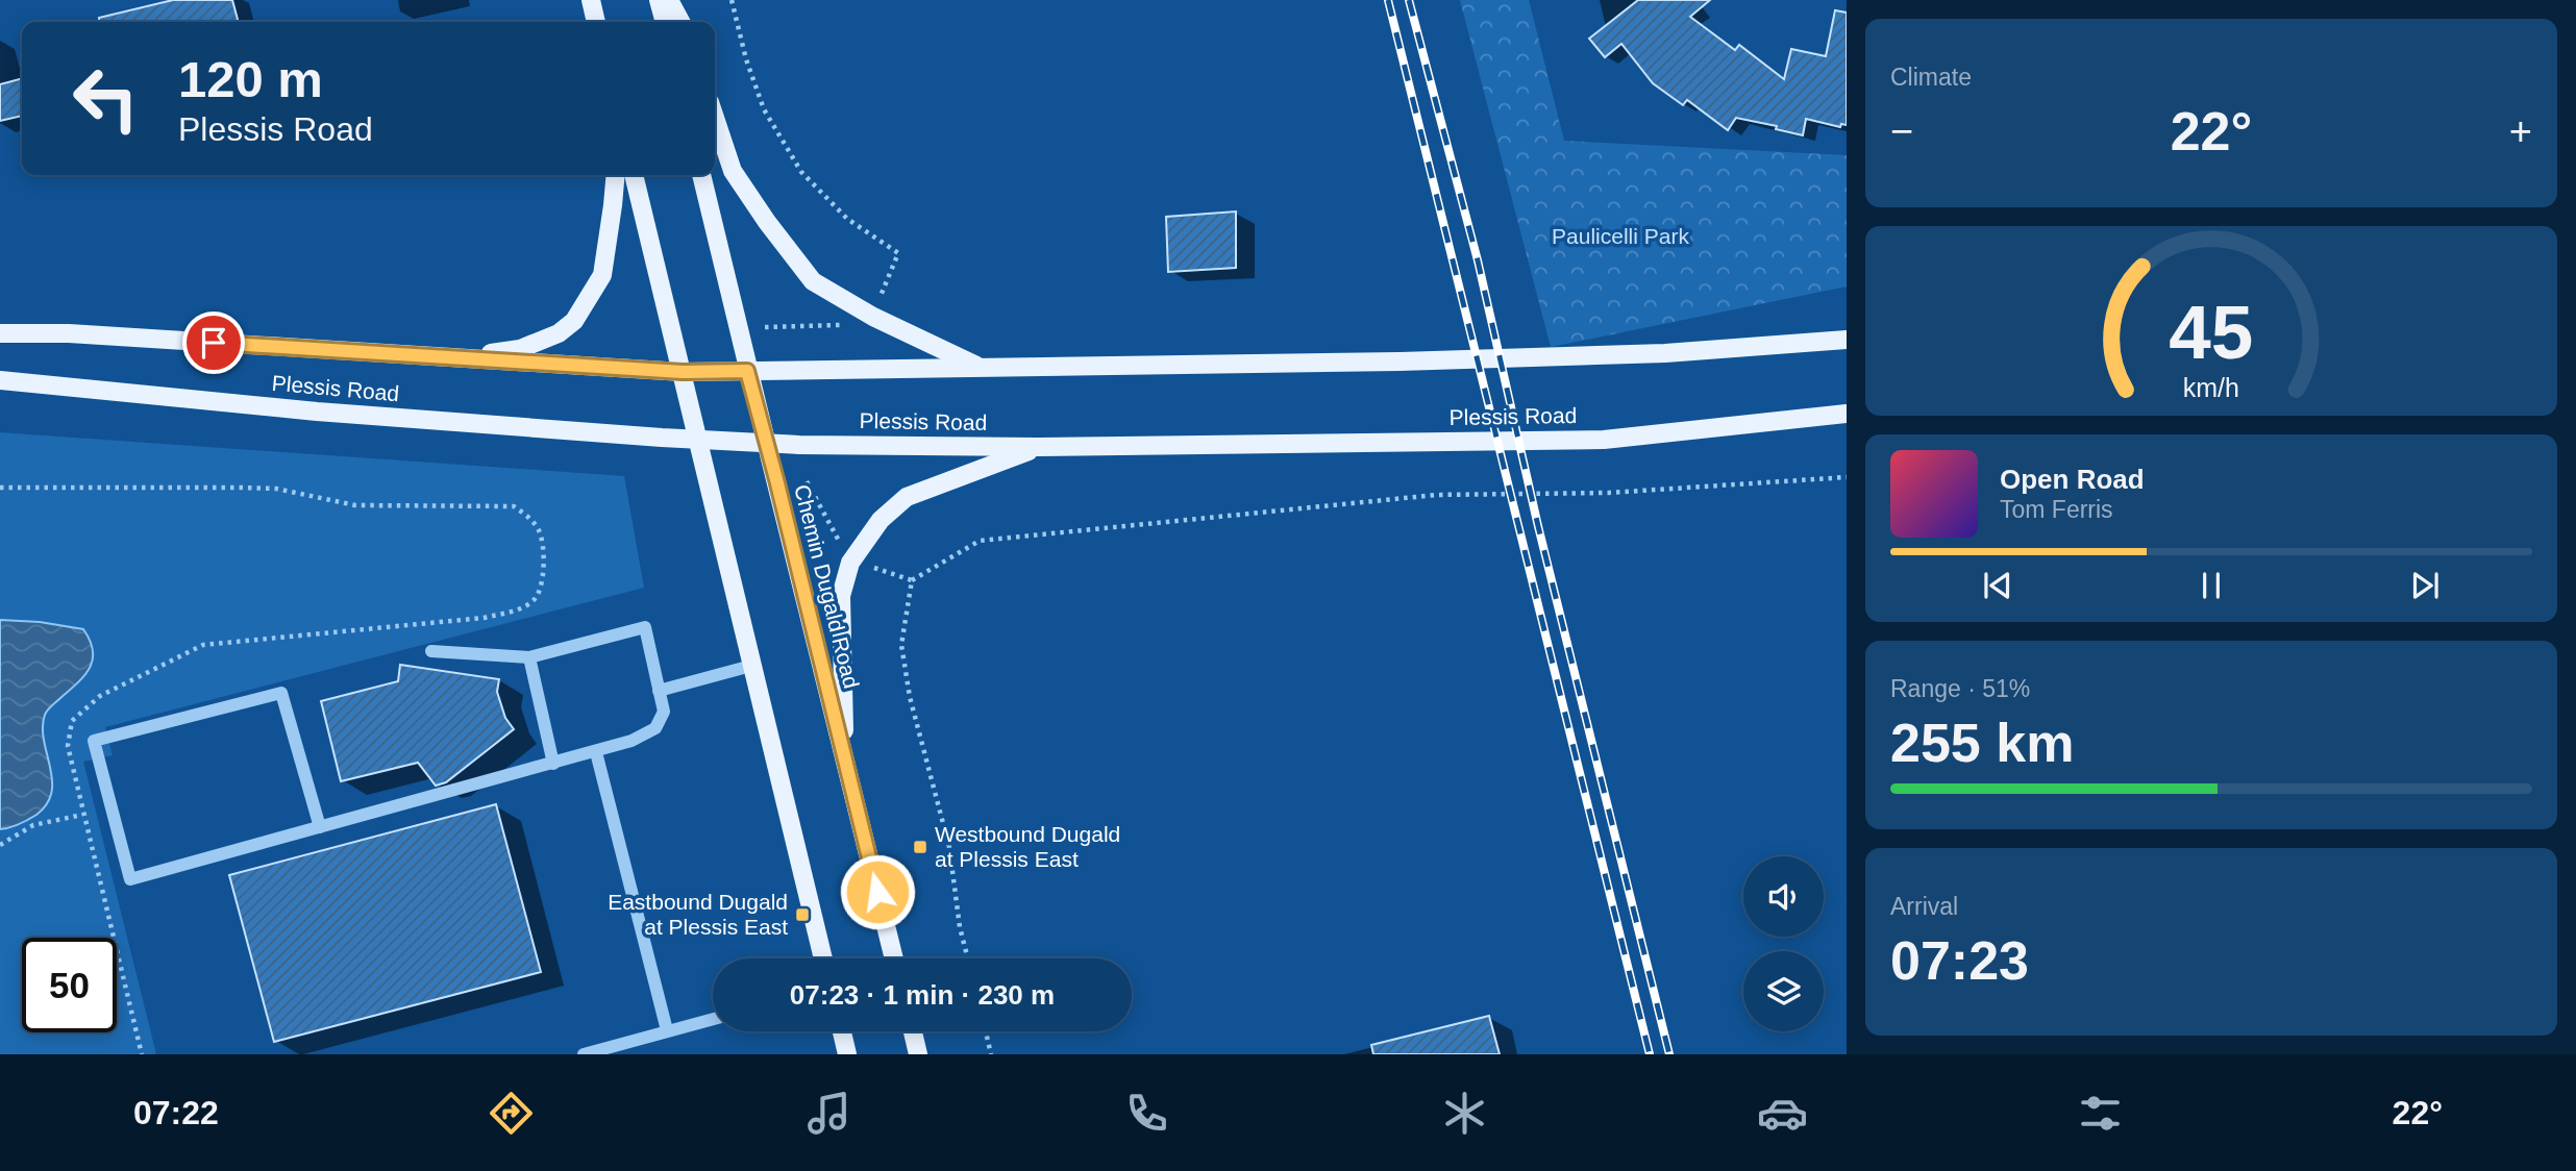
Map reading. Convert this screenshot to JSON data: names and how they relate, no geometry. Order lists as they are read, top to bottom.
{
  "streets": {
    "main road": ["Plessis Road", "Chemin Dugald Road"]
  },
  "crossings": [
    ["Plessis Road", "Chemin Dugald Road"]
  ],
  "parks": ["Paulicelli Park"],
  "places": {
    "transit": ["Westbound Dugald at Plessis East", "Eastbound Dugald at Plessis East"]
  },
  "page": {
    "tile": [
      "Climate",
      ["Range · 51%", "255 km"],
      ["Arrival", "07:23"]
    ],
    "turn": ["120 m", "Plessis Road"],
    "heat": ["−", "22°", "+"],
    "song": ["Open Road", "Tom Ferris"],
    "limit": "50",
    "trip": "07:23 · 1 min · 230 m",
    "tabs": ["07:22", "22°"],
    "gauge": ["45", "km/h"]
  }
}
